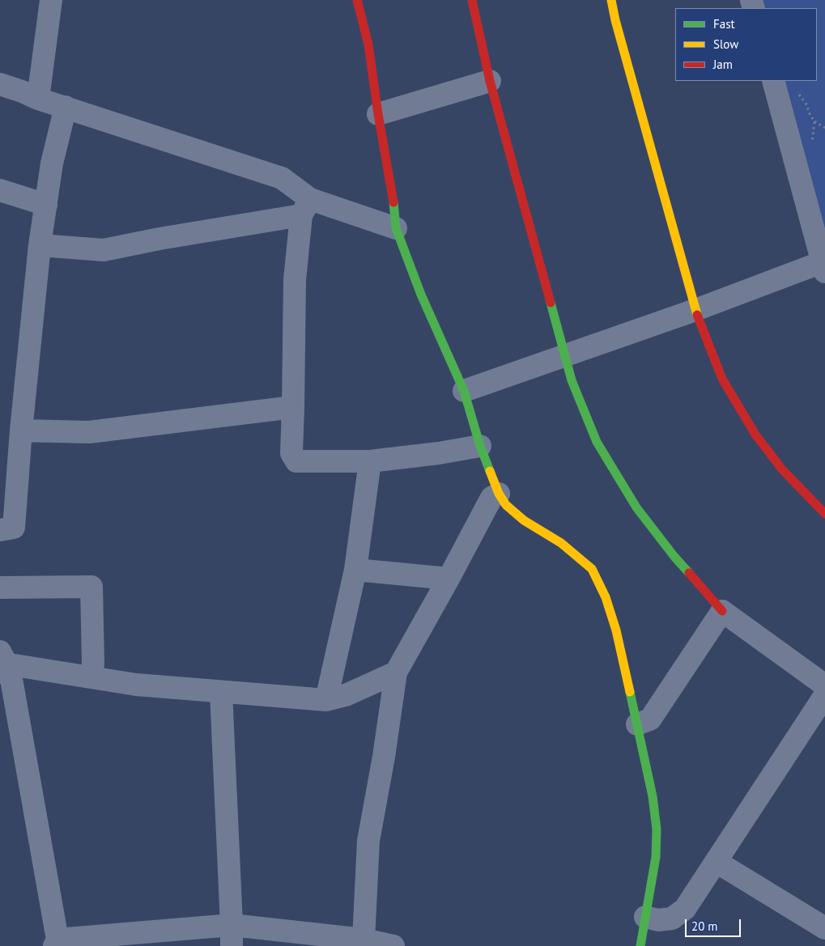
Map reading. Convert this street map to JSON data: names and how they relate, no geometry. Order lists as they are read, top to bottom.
{
  "legend": ["Fast", "Slow", "Jam"],
  "scale_bar": "20 m"
}
